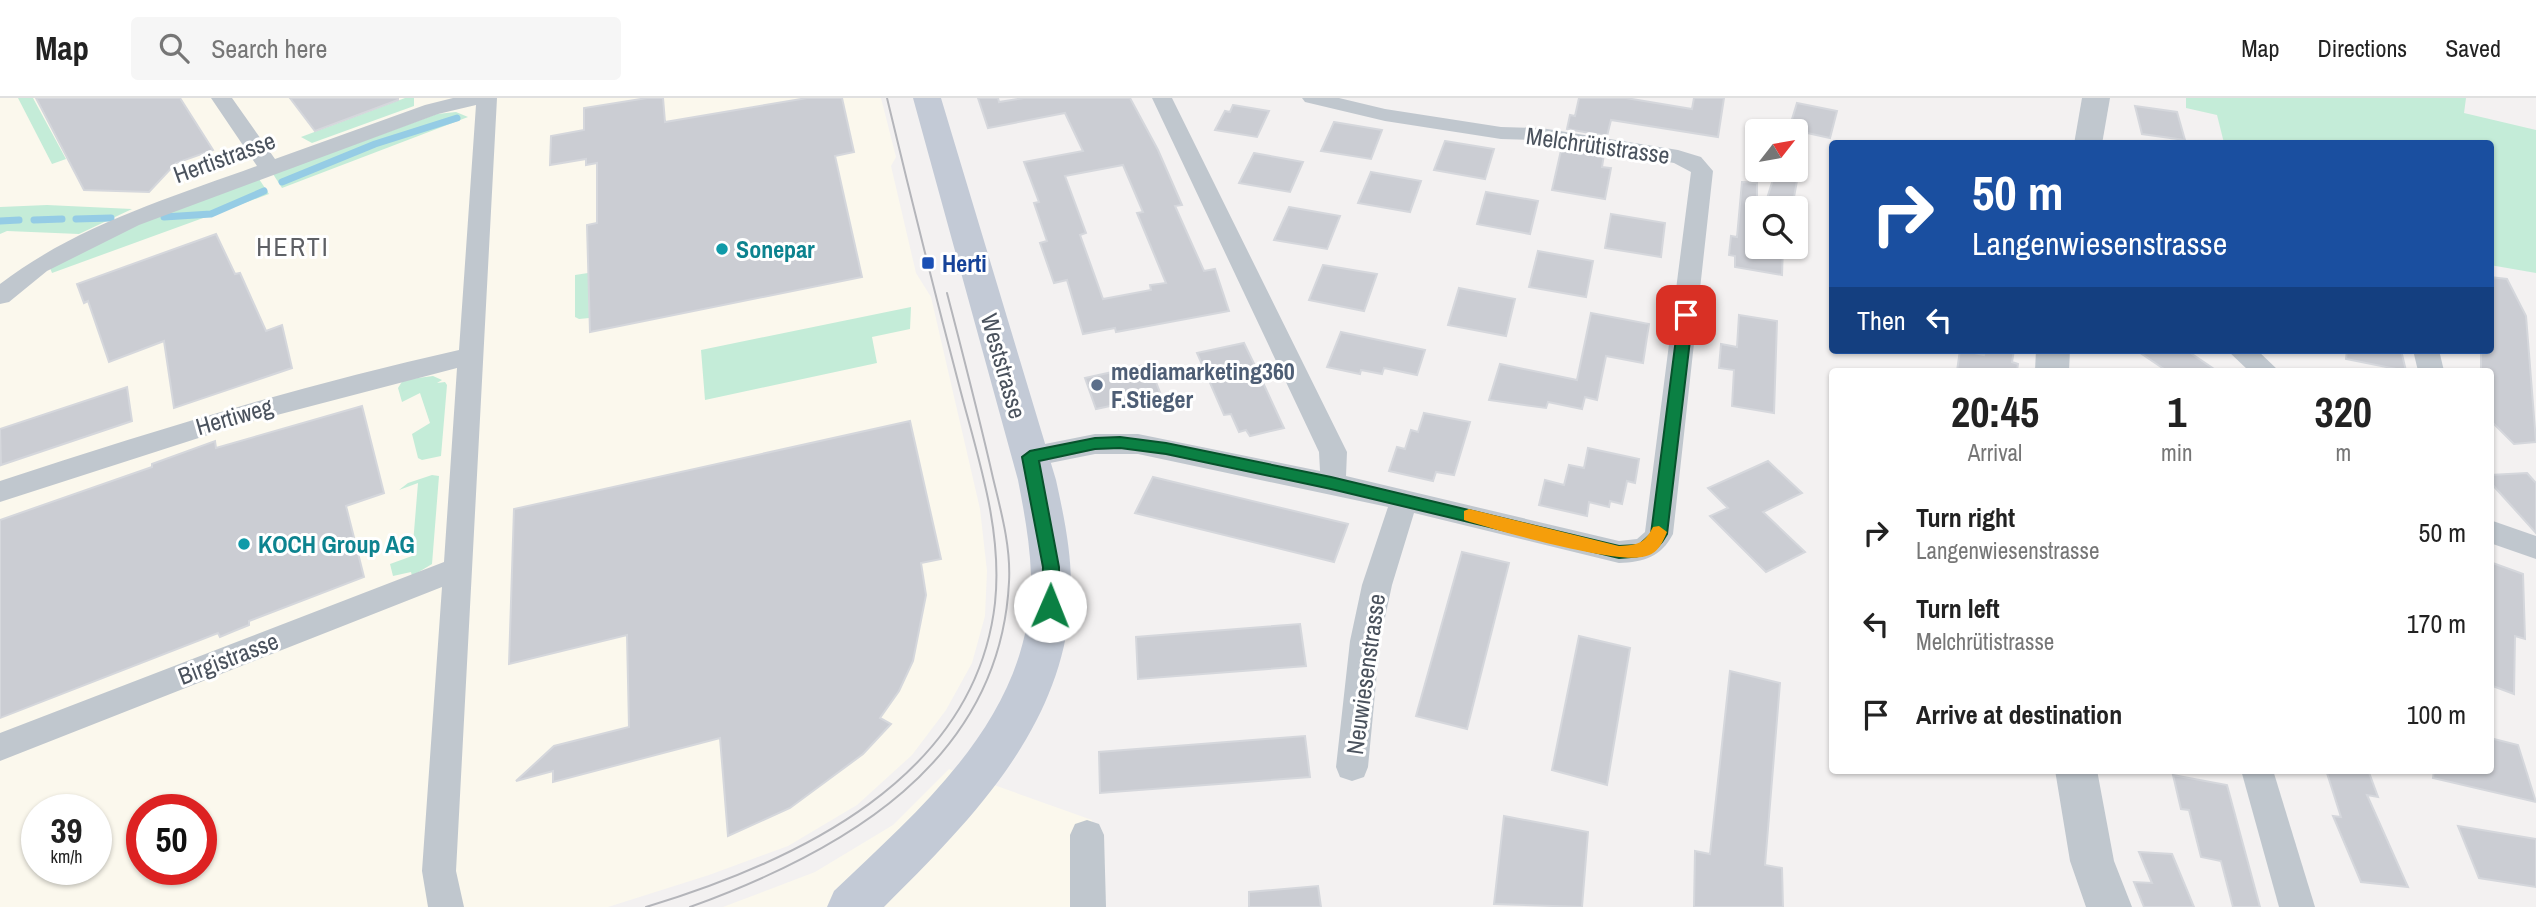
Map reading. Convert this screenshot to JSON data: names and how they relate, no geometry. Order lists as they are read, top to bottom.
{
  "streets": {
    "main road": ["Weststrasse"],
    "street": [
      "Melchrütistrasse",
      "Hertistrasse",
      "Hertiweg",
      "Birgistrasse",
      "Neuwiesenstrasse"
    ]
  },
  "crossings": [
    ["Melchrütistrasse", "Neuwiesenstrasse"]
  ],
  "districts": ["HERTI"],
  "places": {
    "other": ["Sonepar", "mediamarketing360 F.Stieger", "KOCH Group AG"],
    "transit": ["Herti"]
  },
  "north": "top right",
  "page": {
    "header": "Map",
    "search": "Search here",
    "nav": ["Map", "Directions", "Saved"],
    "turn": ["50 m", "Langenwiesenstrasse"],
    "then": "Then",
    "eta": [
      "20:45",
      "Arrival",
      "1",
      "min",
      "320",
      "m"
    ],
    "list": [
      {
        "name": "Turn right",
        "note": "Langenwiesenstrasse",
        "value": "50 m"
      },
      {
        "name": "Turn left",
        "note": "Melchrütistrasse",
        "value": "170 m"
      },
      {
        "name": "Arrive at destination",
        "value": "100 m"
      }
    ],
    "speed": "39 km/h",
    "limit": "50"
  }
}
